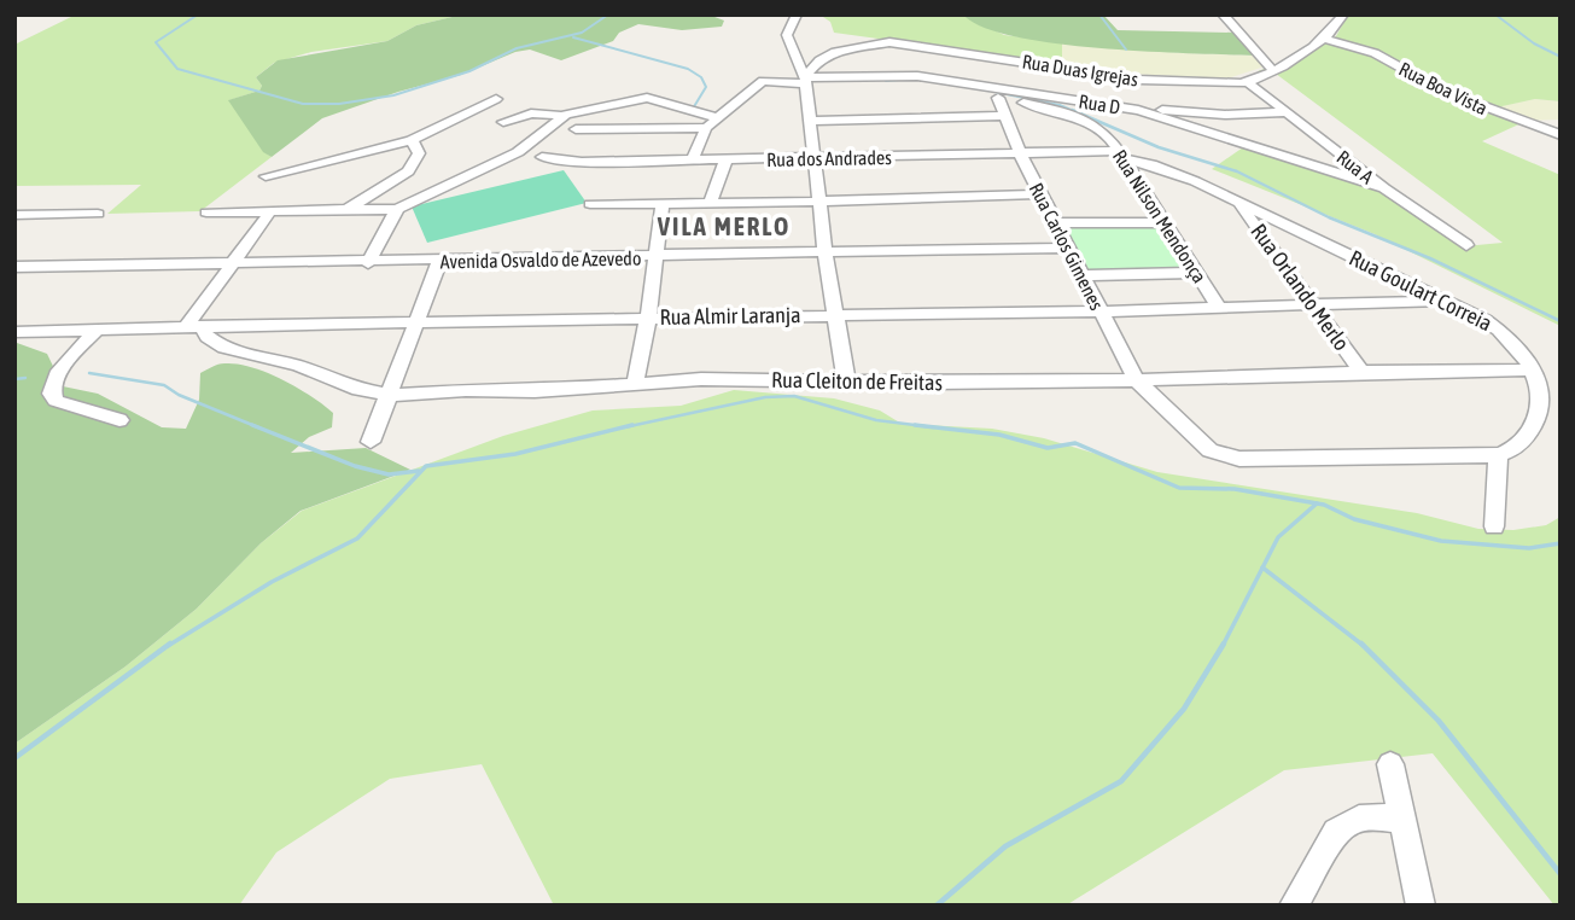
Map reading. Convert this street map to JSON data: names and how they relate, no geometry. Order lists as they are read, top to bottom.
{
  "streets": {
    "street": [
      "Rua Duas Igrejas",
      "Rua Boa Vista",
      "Rua D",
      "Rua dos Andrades",
      "Rua A",
      "Rua Nilson Mendonça",
      "Rua Carlos Gimenes",
      "Avenida Osvaldo de Azevedo",
      "Rua Orlando Merlo",
      "Rua Goulart Correia",
      "Rua Almir Laranja",
      "Rua Cleiton de Freitas"
    ]
  },
  "crossings": [
    ["Rua Duas Igrejas", "Rua Boa Vista"],
    ["Rua Duas Igrejas", "Rua D"],
    ["Rua Duas Igrejas", "Rua A"],
    ["Rua D", "Rua A"],
    ["Rua dos Andrades", "Rua Nilson Mendonça"],
    ["Rua dos Andrades", "Rua Carlos Gimenes"],
    ["Rua dos Andrades", "Rua Goulart Correia"],
    ["Rua Nilson Mendonça", "Rua Carlos Gimenes"],
    ["Rua Nilson Mendonça", "Rua Goulart Correia"],
    ["Rua Nilson Mendonça", "Rua Almir Laranja"],
    ["Rua Carlos Gimenes", "Avenida Osvaldo de Azevedo"],
    ["Rua Carlos Gimenes", "Rua Goulart Correia"],
    ["Rua Carlos Gimenes", "Rua Almir Laranja"],
    ["Rua Carlos Gimenes", "Rua Cleiton de Freitas"],
    ["Rua Orlando Merlo", "Rua Goulart Correia"],
    ["Rua Orlando Merlo", "Rua Almir Laranja"],
    ["Rua Orlando Merlo", "Rua Cleiton de Freitas"],
    ["Rua Goulart Correia", "Rua Almir Laranja"],
    ["Rua Goulart Correia", "Rua Cleiton de Freitas"],
    ["Rua Almir Laranja", "Rua Cleiton de Freitas"]
  ],
  "districts": ["VILA MERLO"]
}
